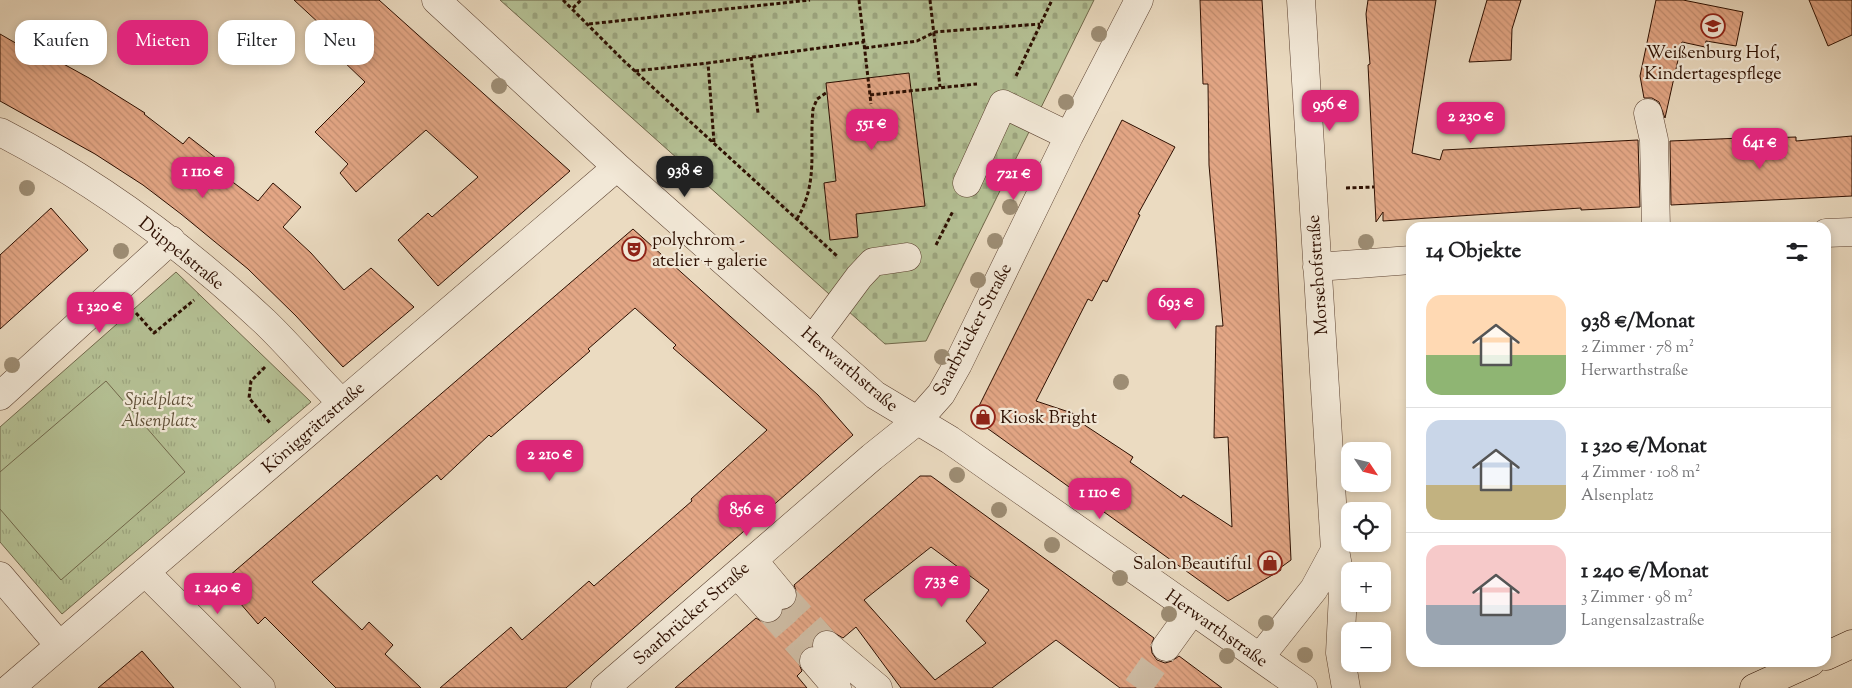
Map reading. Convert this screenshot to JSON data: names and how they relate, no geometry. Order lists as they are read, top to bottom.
{
  "streets": {
    "street": [
      "Düppelstraße",
      "Morsehofstraße",
      "Saarbrücker Straße",
      "Herwarthstraße",
      "Königgrätzstraße"
    ]
  },
  "crossings": [
    ["Düppelstraße", "Königgrätzstraße"],
    ["Saarbrücker Straße", "Herwarthstraße"],
    ["Herwarthstraße", "Königgrätzstraße"]
  ],
  "parks": ["Spielplatz Alsenplatz"],
  "places": {
    "school or university": ["Weißenburg Hof, Kindertagespflege"],
    "theatre": ["polychrom - atelier + galerie"],
    "shop": ["Kiosk Bright", "Salon Beautiful"]
  },
  "north": "bottom right",
  "page": {
    "chip": [
      "Kaufen",
      "Mieten",
      "Filter",
      "Neu"
    ],
    "price": [
      "956 €",
      "2 230 €",
      "551 €",
      "641 €",
      "938 €",
      "1 110 €",
      "721 €",
      "693 €",
      "1 320 €",
      "2 210 €",
      "1 110 €",
      "856 €",
      "733 €",
      "1 240 €"
    ],
    "heading": "14 Objekte",
    "list": [
      {
        "name": "938 €/Monat",
        "note": "2 Zimmer · 78 m² · Herwarthstraße"
      },
      {
        "name": "1 320 €/Monat",
        "note": "4 Zimmer · 108 m² · Alsenplatz"
      },
      {
        "name": "1 240 €/Monat",
        "note": "3 Zimmer · 98 m² · Langensalzastraße"
      }
    ],
    "map_buttons": ["+", "−"]
  }
}
